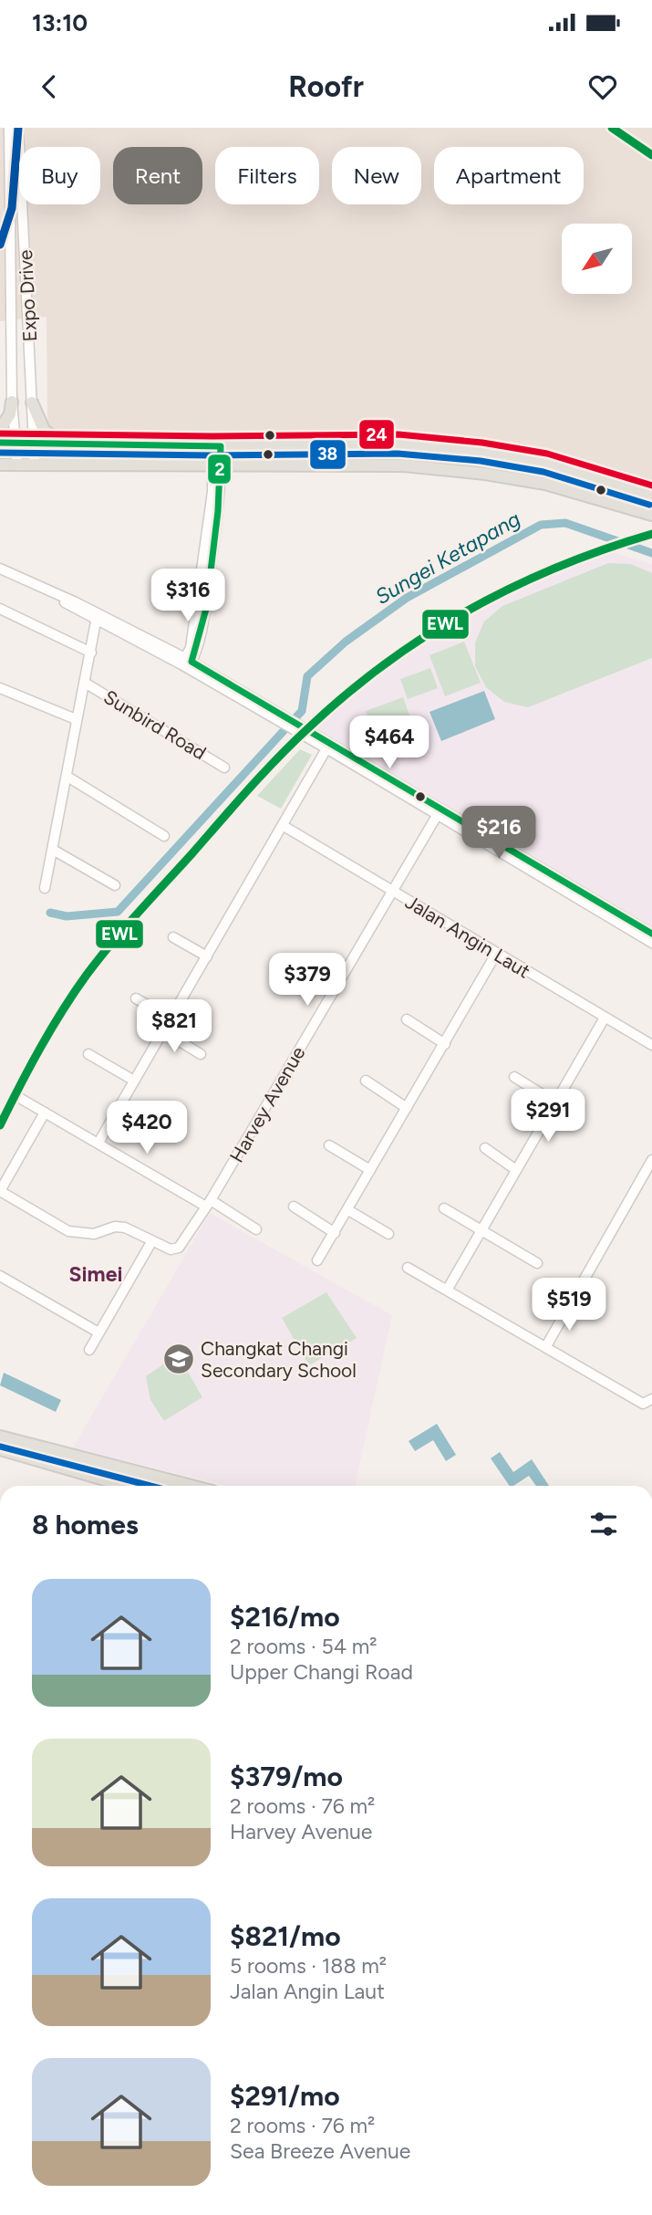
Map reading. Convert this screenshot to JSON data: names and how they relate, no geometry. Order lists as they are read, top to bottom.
{
  "streets": {
    "street": [
      "Expo Drive",
      "Sunbird Road",
      "Jalan Angin Laut",
      "Harvey Avenue"
    ]
  },
  "crossings": [
    ["Jalan Angin Laut", "Harvey Avenue"]
  ],
  "districts": ["Simei"],
  "water": ["Sungei Ketapang"],
  "places": {
    "school or university": ["Changkat Changi Secondary School"]
  },
  "lines": [
    "transit line EWL",
    "transit line 24",
    "transit line 2",
    "transit line 38"
  ],
  "north": "bottom left",
  "page": {
    "status": "13:10",
    "header": "Roofr",
    "chip": [
      "Buy",
      "Rent",
      "Filters",
      "New",
      "Apartment"
    ],
    "price": [
      "$316",
      "$464",
      "$216",
      "$379",
      "$821",
      "$291",
      "$420",
      "$519"
    ],
    "heading": "8 homes",
    "list": [
      {
        "name": "$216/mo",
        "note": "2 rooms · 54 m² · Upper Changi Road"
      },
      {
        "name": "$379/mo",
        "note": "2 rooms · 76 m² · Harvey Avenue"
      },
      {
        "name": "$821/mo",
        "note": "5 rooms · 188 m² · Jalan Angin Laut"
      },
      {
        "name": "$291/mo",
        "note": "2 rooms · 76 m² · Sea Breeze Avenue"
      }
    ]
  }
}
